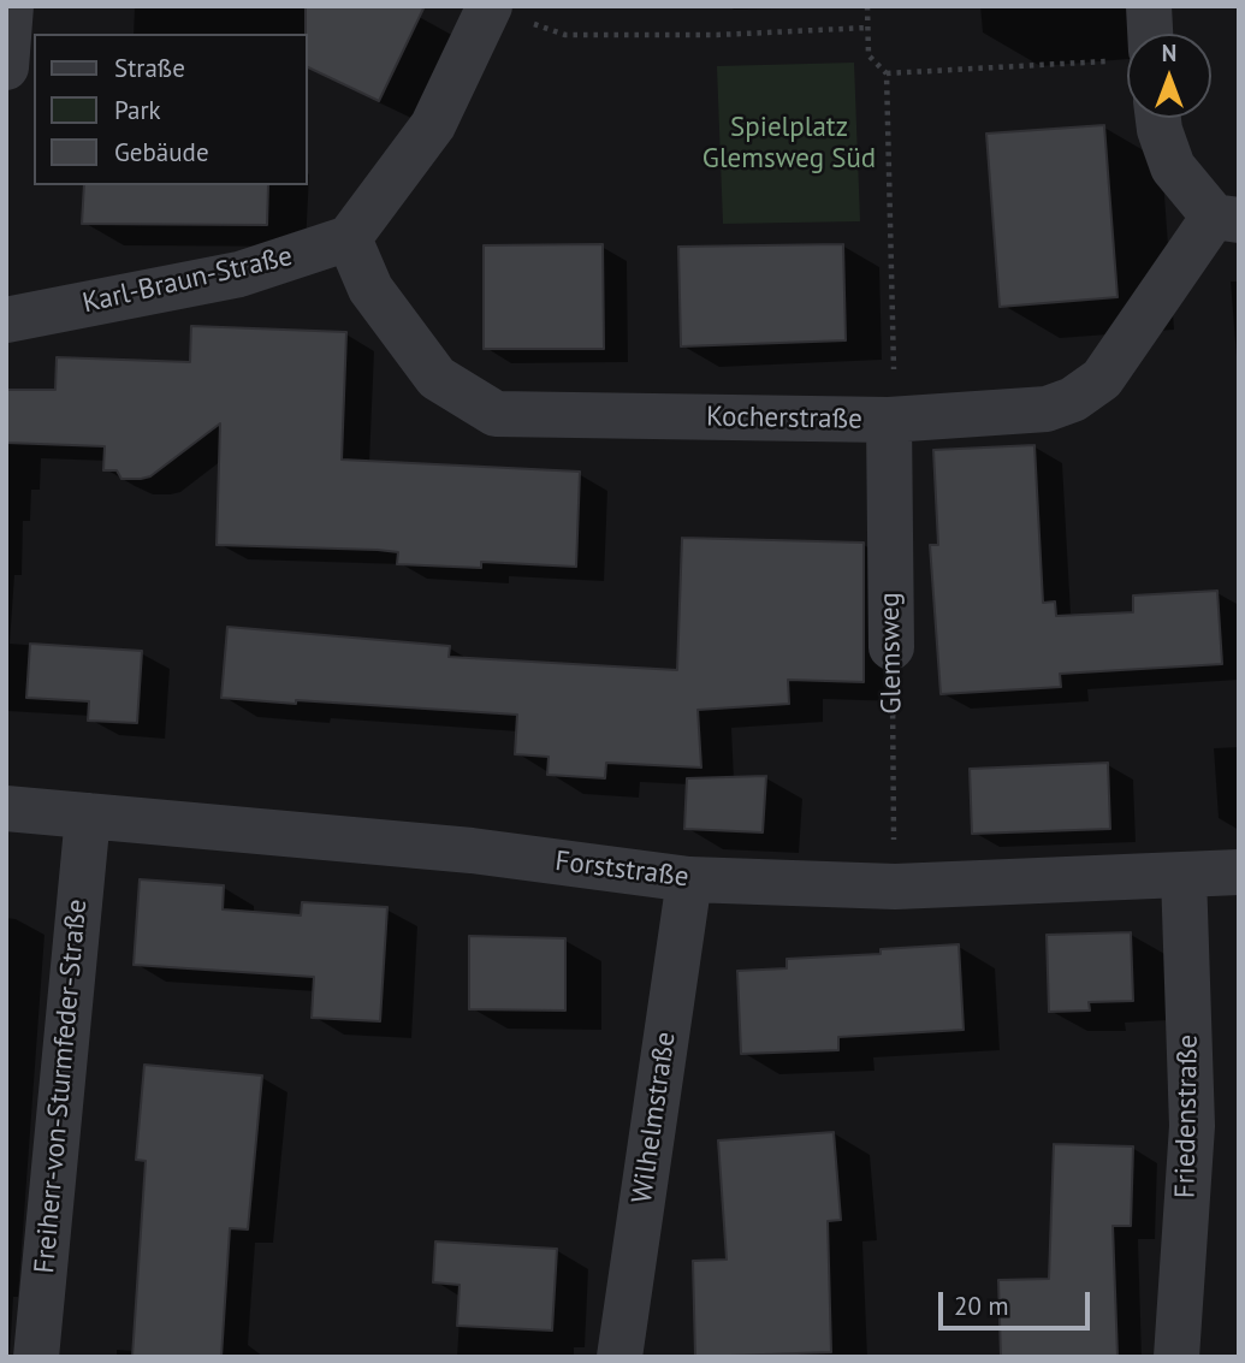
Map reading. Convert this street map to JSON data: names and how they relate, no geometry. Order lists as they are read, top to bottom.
{
  "streets": {
    "street": [
      "Karl-Braun-Straße",
      "Kocherstraße",
      "Glemsweg",
      "Forststraße",
      "Freiherr-von-Sturmfeder-Straße",
      "Friedenstraße",
      "Wilhelmstraße"
    ]
  },
  "crossings": [
    ["Karl-Braun-Straße", "Kocherstraße"],
    ["Kocherstraße", "Glemsweg"],
    ["Glemsweg", "Forststraße"],
    ["Forststraße", "Freiherr-von-Sturmfeder-Straße"],
    ["Forststraße", "Friedenstraße"],
    ["Forststraße", "Wilhelmstraße"]
  ],
  "parks": ["Spielplatz Glemsweg Süd"],
  "legend": ["Straße", "Park", "Gebäude"],
  "scale_bar": "20 m",
  "north": "top"
}
